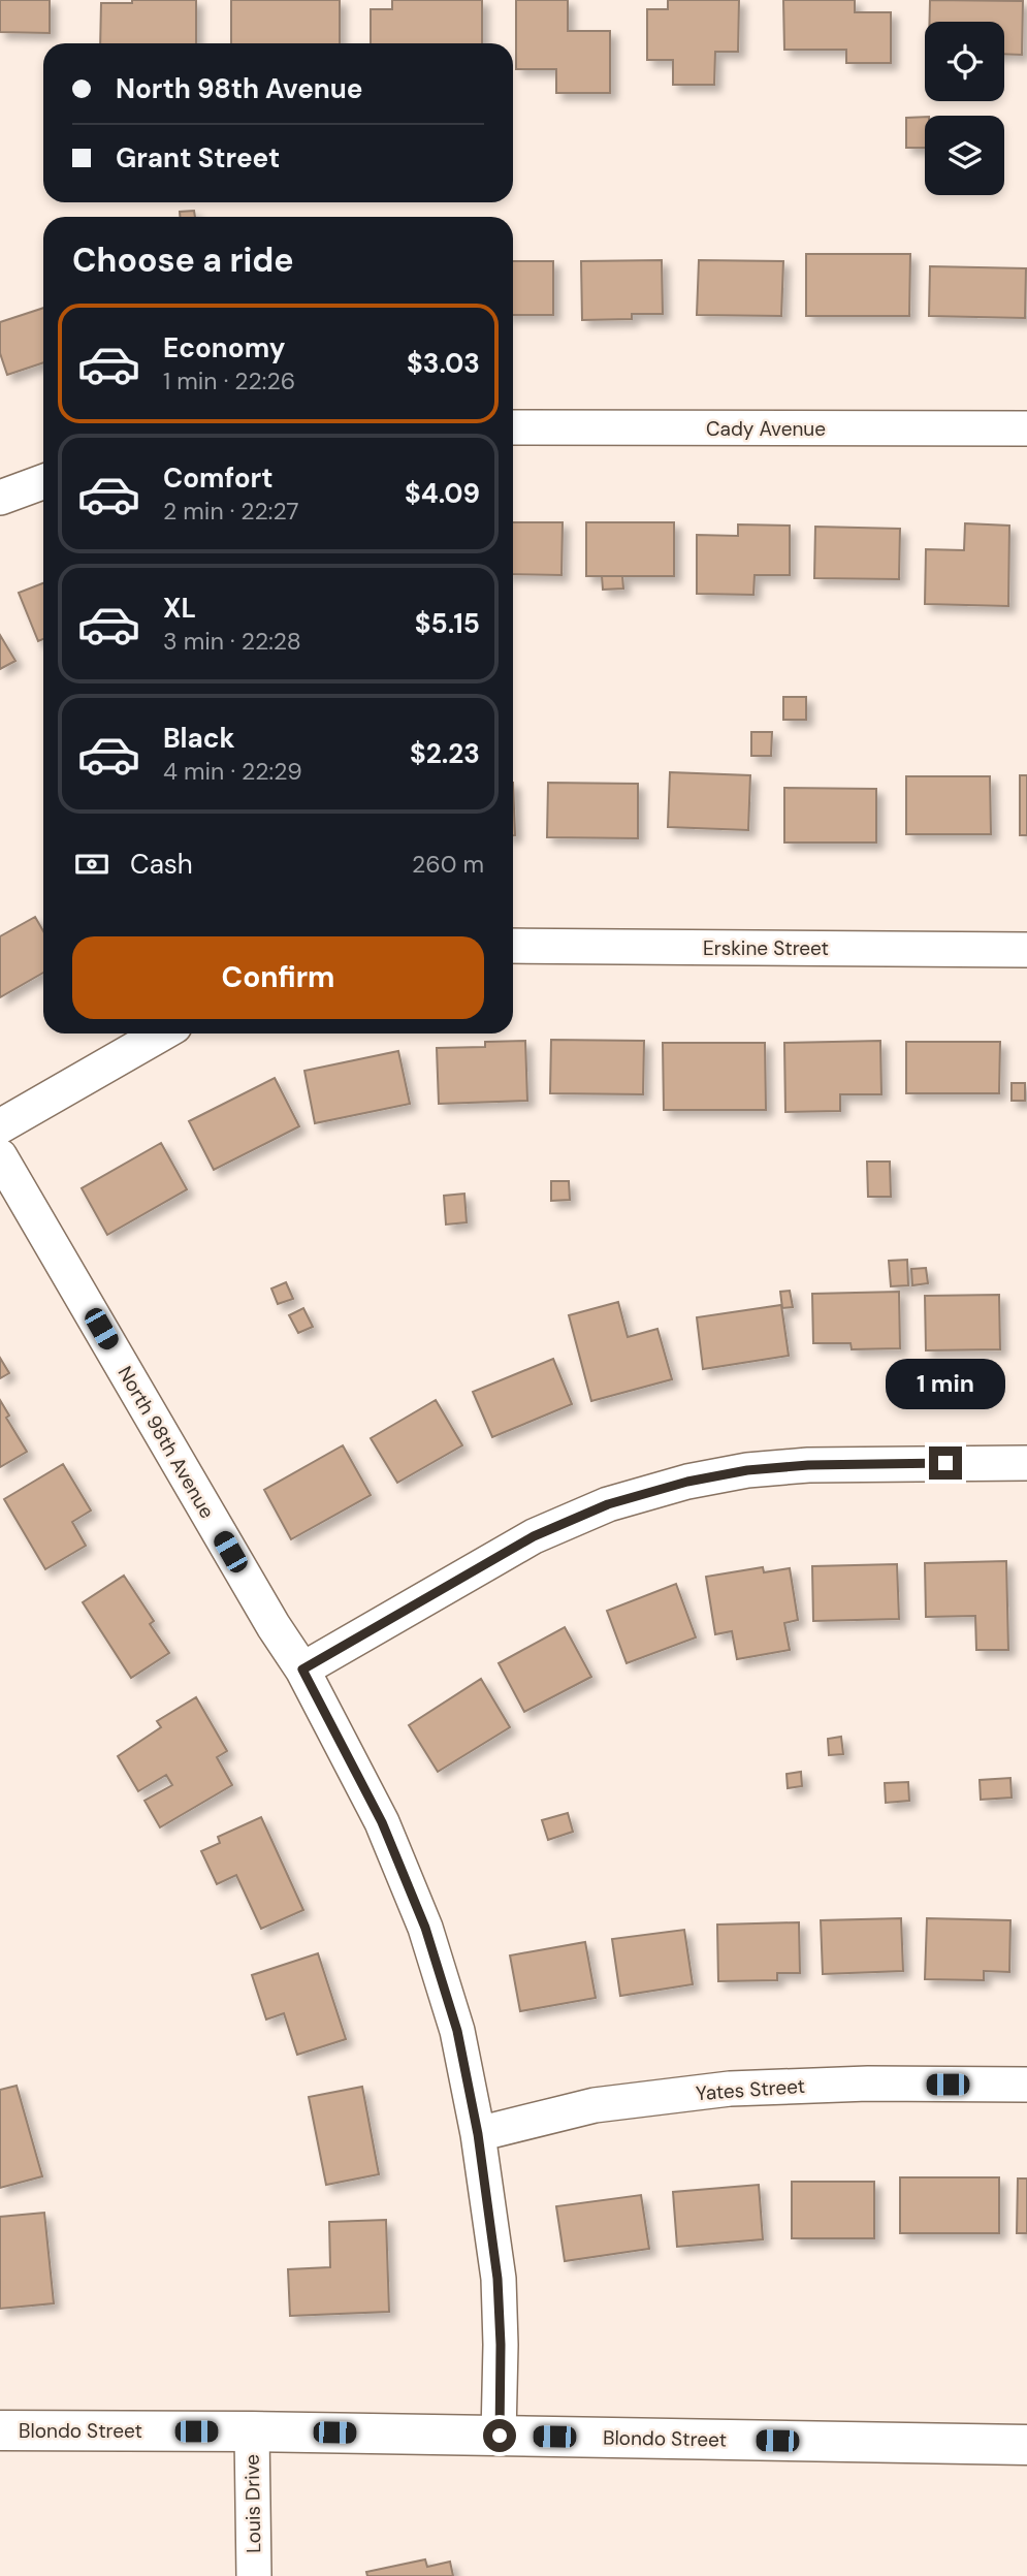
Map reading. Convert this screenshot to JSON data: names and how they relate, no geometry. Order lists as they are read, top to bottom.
{
  "streets": {
    "main road": ["Blondo Street"],
    "street": [
      "Cady Avenue",
      "Erskine Street",
      "North 98th Avenue",
      "Yates Street",
      "Louis Drive"
    ]
  },
  "crossings": [
    ["North 98th Avenue", "Yates Street"],
    ["North 98th Avenue", "Blondo Street"],
    ["Blondo Street", "Louis Drive"]
  ],
  "page": {
    "banner": ["North 98th Avenue", "Grant Street"],
    "heading": "Choose a ride",
    "list": [
      {
        "name": "Economy",
        "note": "1 min · 22:26",
        "value": "$3.03"
      },
      {
        "name": "Comfort",
        "note": "2 min · 22:27",
        "value": "$4.09"
      },
      {
        "name": "XL",
        "note": "3 min · 22:28",
        "value": "$5.15"
      },
      {
        "name": "Black",
        "note": "4 min · 22:29",
        "value": "$2.23"
      }
    ],
    "pay": ["Cash", "260 m"],
    "buttons": "Confirm",
    "bubble": "1 min"
  }
}
